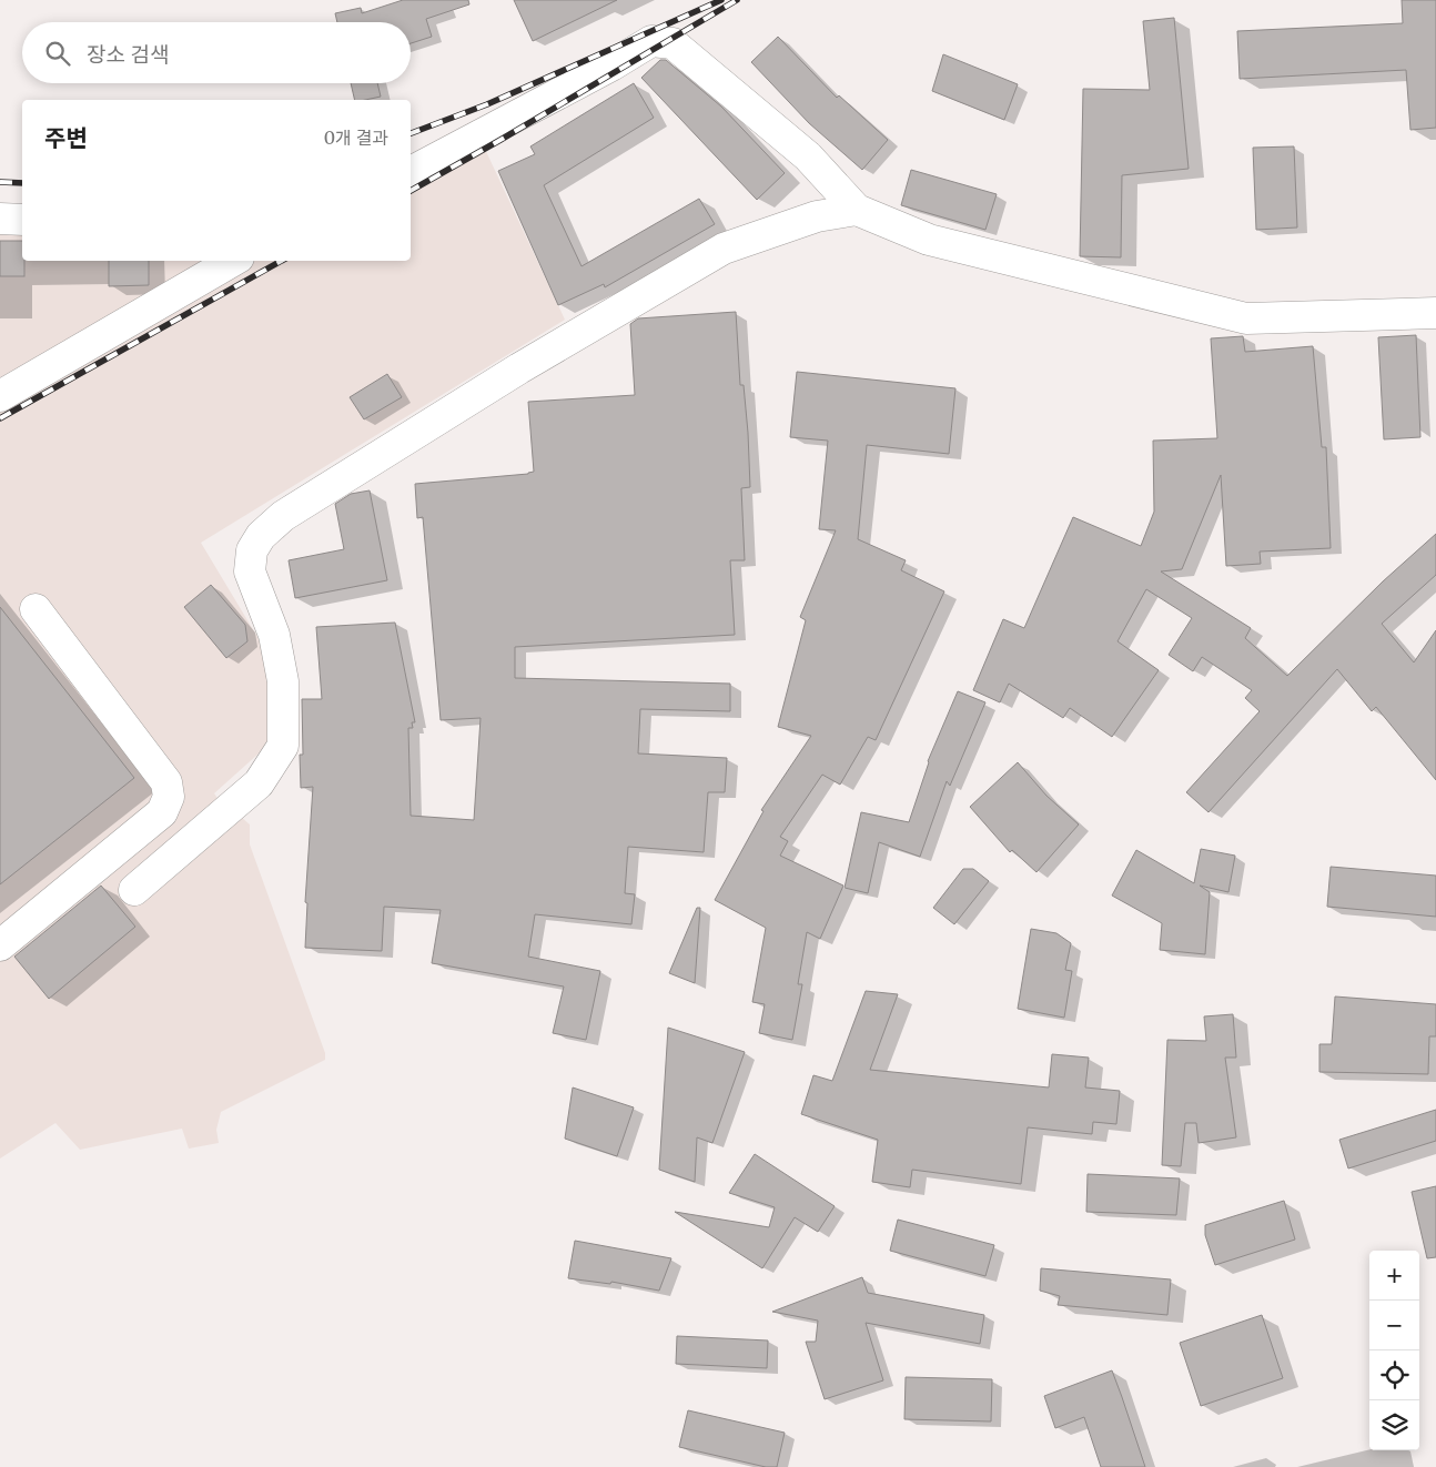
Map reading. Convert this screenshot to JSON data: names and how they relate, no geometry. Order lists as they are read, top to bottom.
{
  "page": {
    "search": "장소 검색",
    "heading": ["주변", "0개 결과"],
    "map_buttons": ["+", "−"]
  }
}
